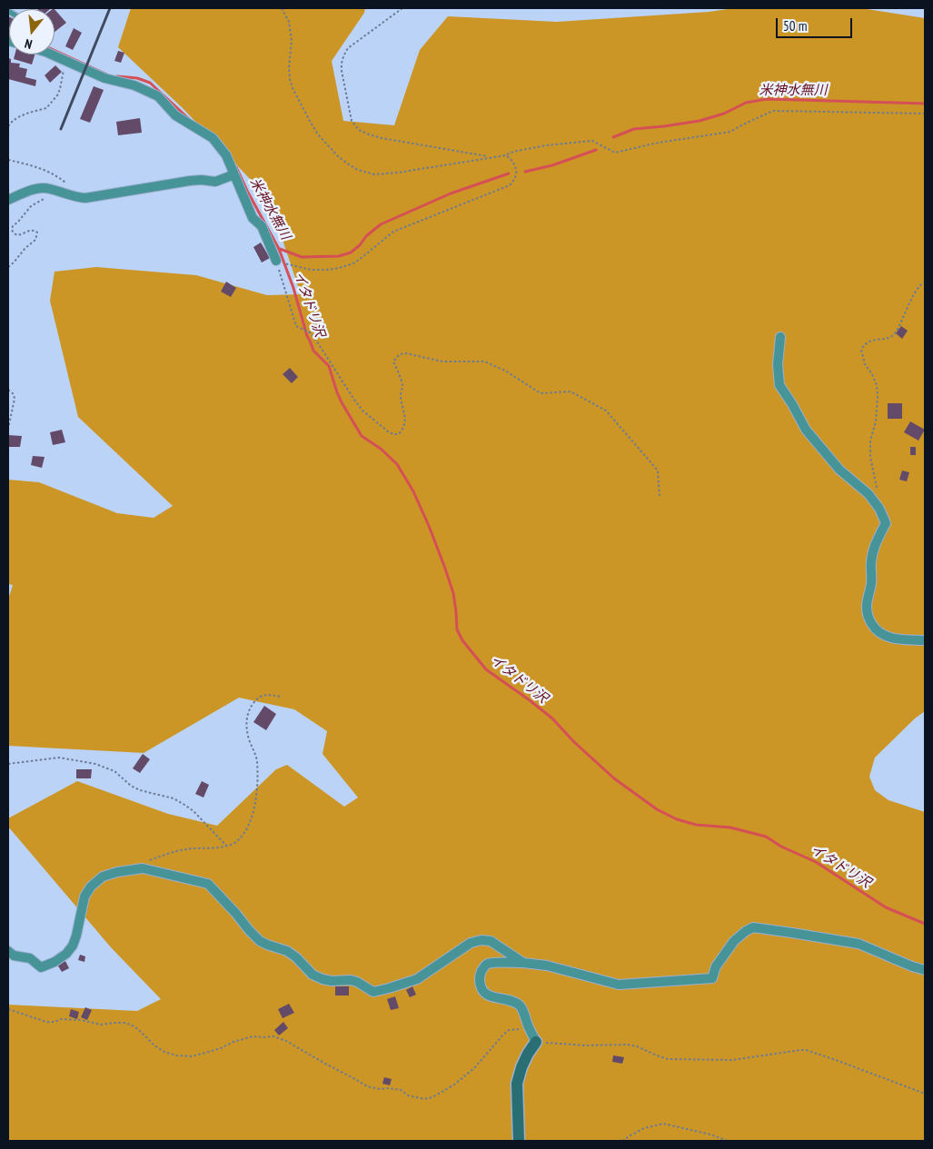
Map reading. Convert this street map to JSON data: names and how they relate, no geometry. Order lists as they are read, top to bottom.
{
  "water": ["米神水無川", "イタドリ沢"],
  "scale_bar": "50 m",
  "north": "bottom"
}
